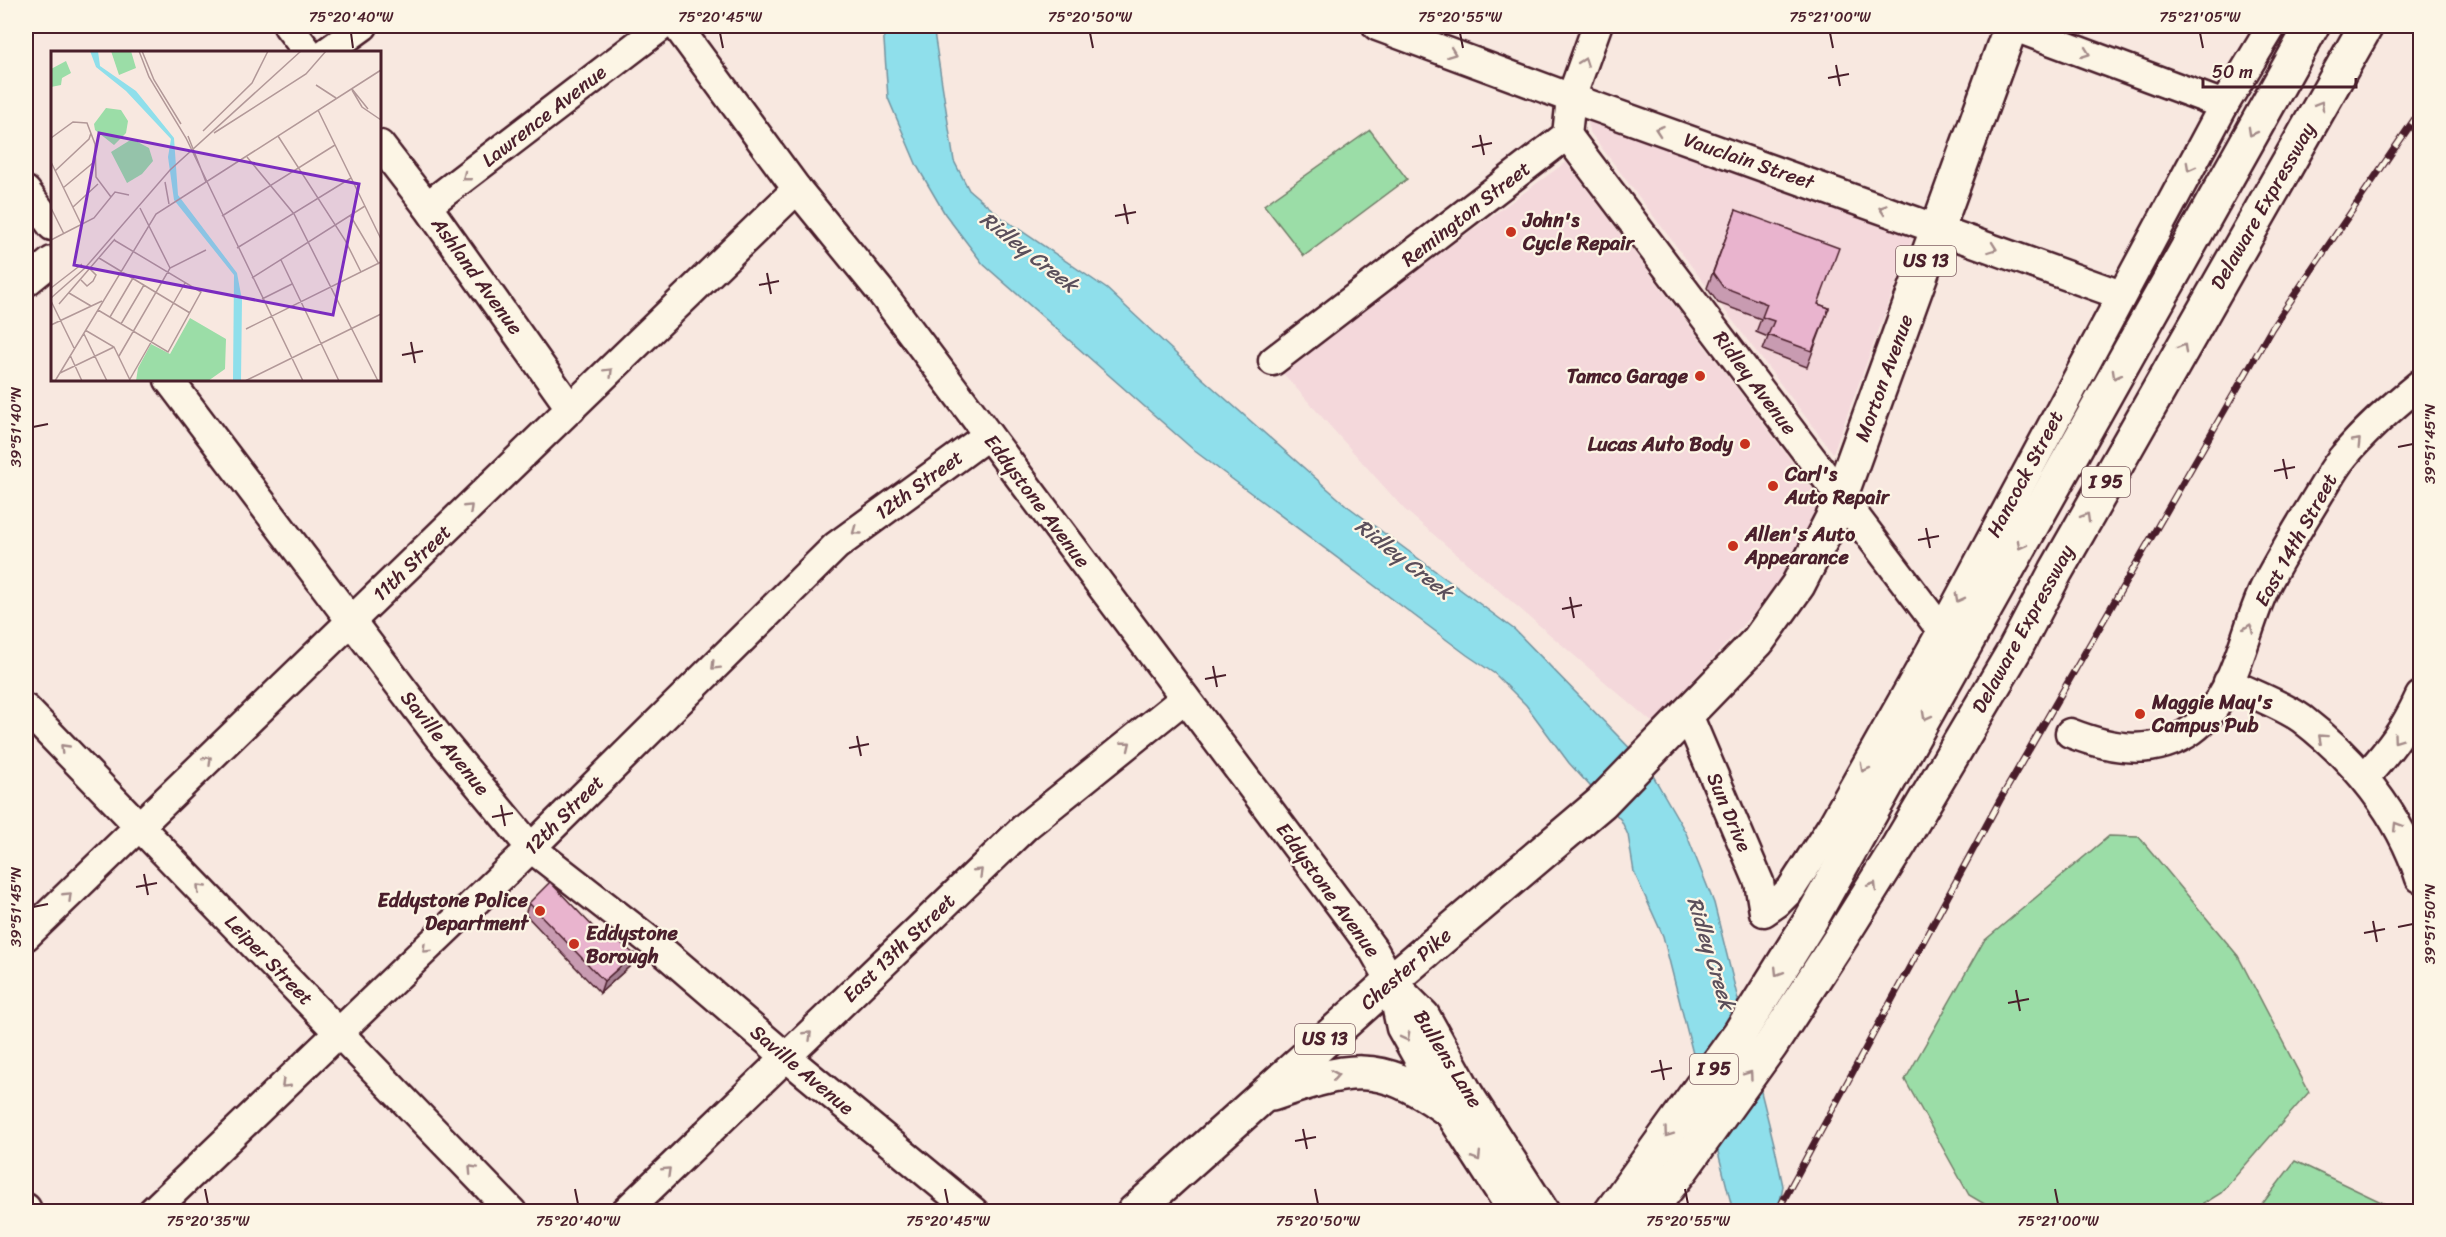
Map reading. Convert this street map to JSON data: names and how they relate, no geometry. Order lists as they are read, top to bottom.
{
  "streets": {
    "main road": [
      "Delaware Expressway",
      "US 13",
      "Morton Avenue",
      "I 95",
      "Chester Pike"
    ],
    "street": [
      "Lawrence Avenue",
      "Vauclain Street",
      "Remington Street",
      "Ashland Avenue",
      "Ridley Avenue",
      "Hancock Street",
      "12th Street",
      "Eddystone Avenue",
      "East 14th Street",
      "11th Street",
      "Saville Avenue",
      "Sun Drive",
      "East 13th Street",
      "Leiper Street",
      "Bullens Lane"
    ]
  },
  "crossings": [
    ["Lawrence Avenue", "Ashland Avenue"],
    ["Vauclain Street", "Morton Avenue"],
    ["Vauclain Street", "Hancock Street"],
    ["Remington Street", "Ridley Avenue"],
    ["Ashland Avenue", "11th Street"],
    ["Morton Avenue", "Ridley Avenue"],
    ["Morton Avenue", "Sun Drive"],
    ["Morton Avenue", "Chester Pike"],
    ["Ridley Avenue", "Hancock Street"],
    ["Hancock Street", "Sun Drive"],
    ["12th Street", "Eddystone Avenue"],
    ["12th Street", "Saville Avenue"],
    ["12th Street", "Leiper Street"],
    ["Eddystone Avenue", "11th Street"],
    ["Eddystone Avenue", "East 13th Street"],
    ["Eddystone Avenue", "Chester Pike"],
    ["Eddystone Avenue", "Bullens Lane"],
    ["11th Street", "Saville Avenue"],
    ["11th Street", "Leiper Street"],
    ["Saville Avenue", "East 13th Street"],
    ["Chester Pike", "Bullens Lane"]
  ],
  "one_way": [
    "Lawrence Avenue",
    "Hancock Street",
    "12th Street",
    "East 14th Street",
    "11th Street",
    "East 13th Street",
    "Leiper Street"
  ],
  "water": ["Ridley Creek"],
  "places": [
    "John's Cycle Repair",
    "Tamco Garage",
    "Lucas Auto Body",
    "Carl's Auto Repair",
    "Allen's Auto Appearance",
    "Maggie May's Campus Pub",
    "Eddystone Police Department",
    "Eddystone Borough"
  ],
  "scale_bar": "50 m",
  "coordinates": [
    "75°20'40\"W",
    "75°20'45\"W",
    "75°20'50\"W",
    "75°20'55\"W",
    "75°21'00\"W",
    "75°21'05\"W",
    "39°51'40\"N",
    "39°51'45\"N",
    "39°51'50\"N",
    "75°20'35\"W"
  ]
}
